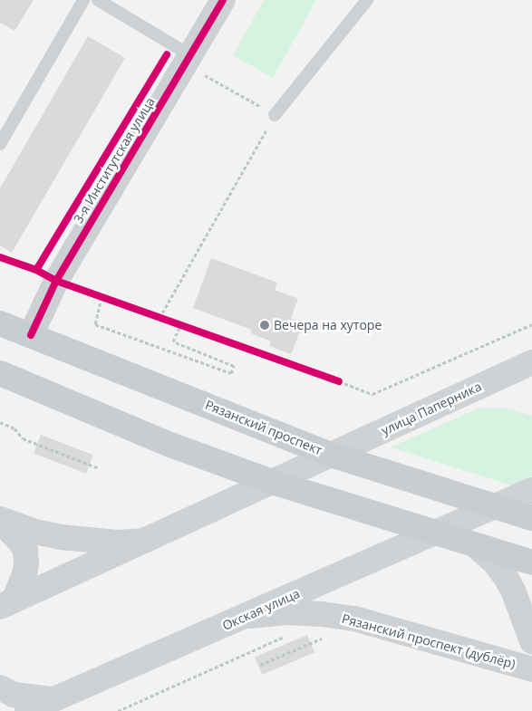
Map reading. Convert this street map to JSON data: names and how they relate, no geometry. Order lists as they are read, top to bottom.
{
  "streets": {
    "main road": ["улица Паперника", "Рязанский проспект", "Окская улица"],
    "street": ["3-я Институтская улица", "Рязанский проспект (дублёр)"]
  },
  "crossings": [
    ["3-я Институтская улица", "Рязанский проспект"],
    ["улица Паперника", "Рязанский проспект"],
    ["Рязанский проспект", "Окская улица"],
    ["Окская улица", "Рязанский проспект (дублёр)"]
  ],
  "places": ["Вечера на хуторе"]
}
